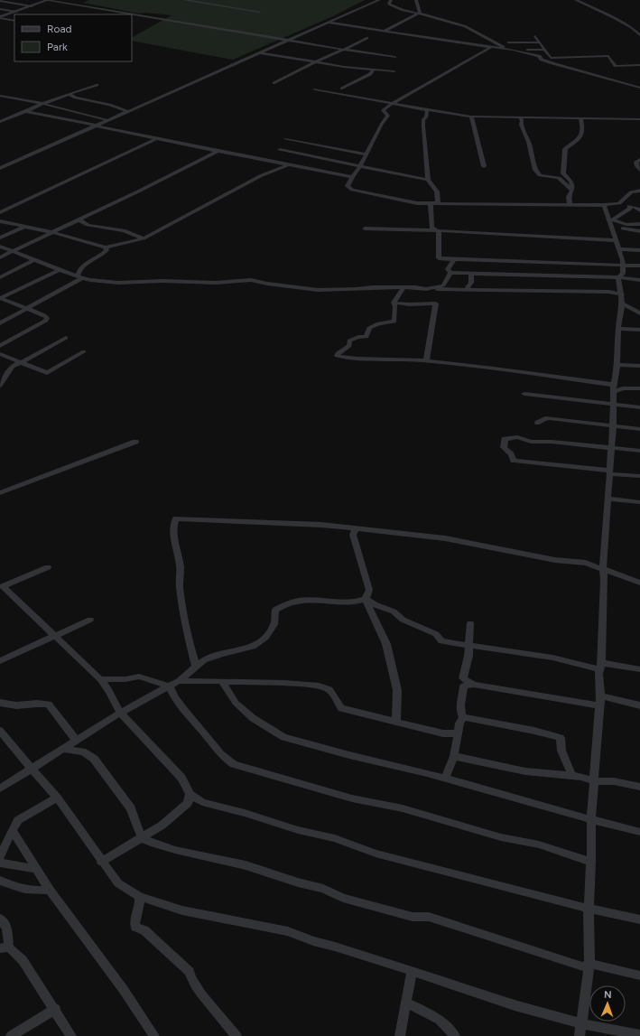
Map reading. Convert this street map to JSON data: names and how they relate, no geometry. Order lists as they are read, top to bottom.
{
  "legend": ["Road", "Park"],
  "north": "top"
}
